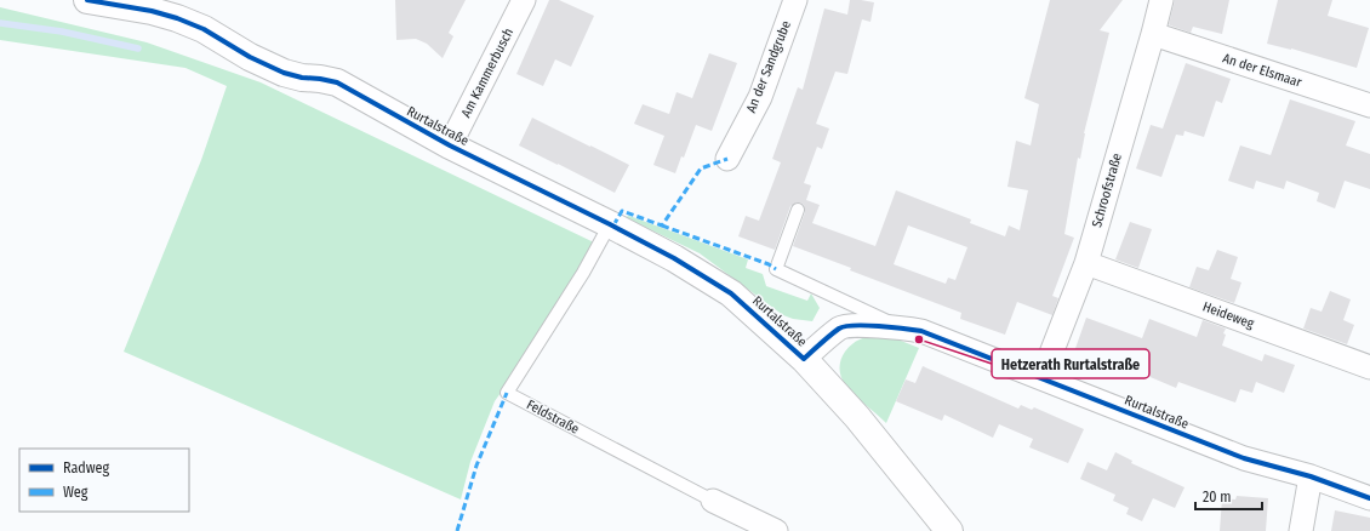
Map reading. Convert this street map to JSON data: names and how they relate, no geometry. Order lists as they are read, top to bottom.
{
  "streets": {
    "street": [
      "An der Sandgrube",
      "An der Elsmaar",
      "Am Kammerbusch",
      "Rurtalstraße",
      "Schroofstraße",
      "Heideweg",
      "Feldstraße"
    ]
  },
  "crossings": [
    ["An der Elsmaar", "Schroofstraße"],
    ["Am Kammerbusch", "Rurtalstraße"],
    ["Rurtalstraße", "Schroofstraße"],
    ["Rurtalstraße", "Feldstraße"],
    ["Schroofstraße", "Heideweg"]
  ],
  "places": ["Hetzerath Rurtalstraße"],
  "legend": ["Radweg", "Weg"],
  "scale_bar": "20 m"
}
